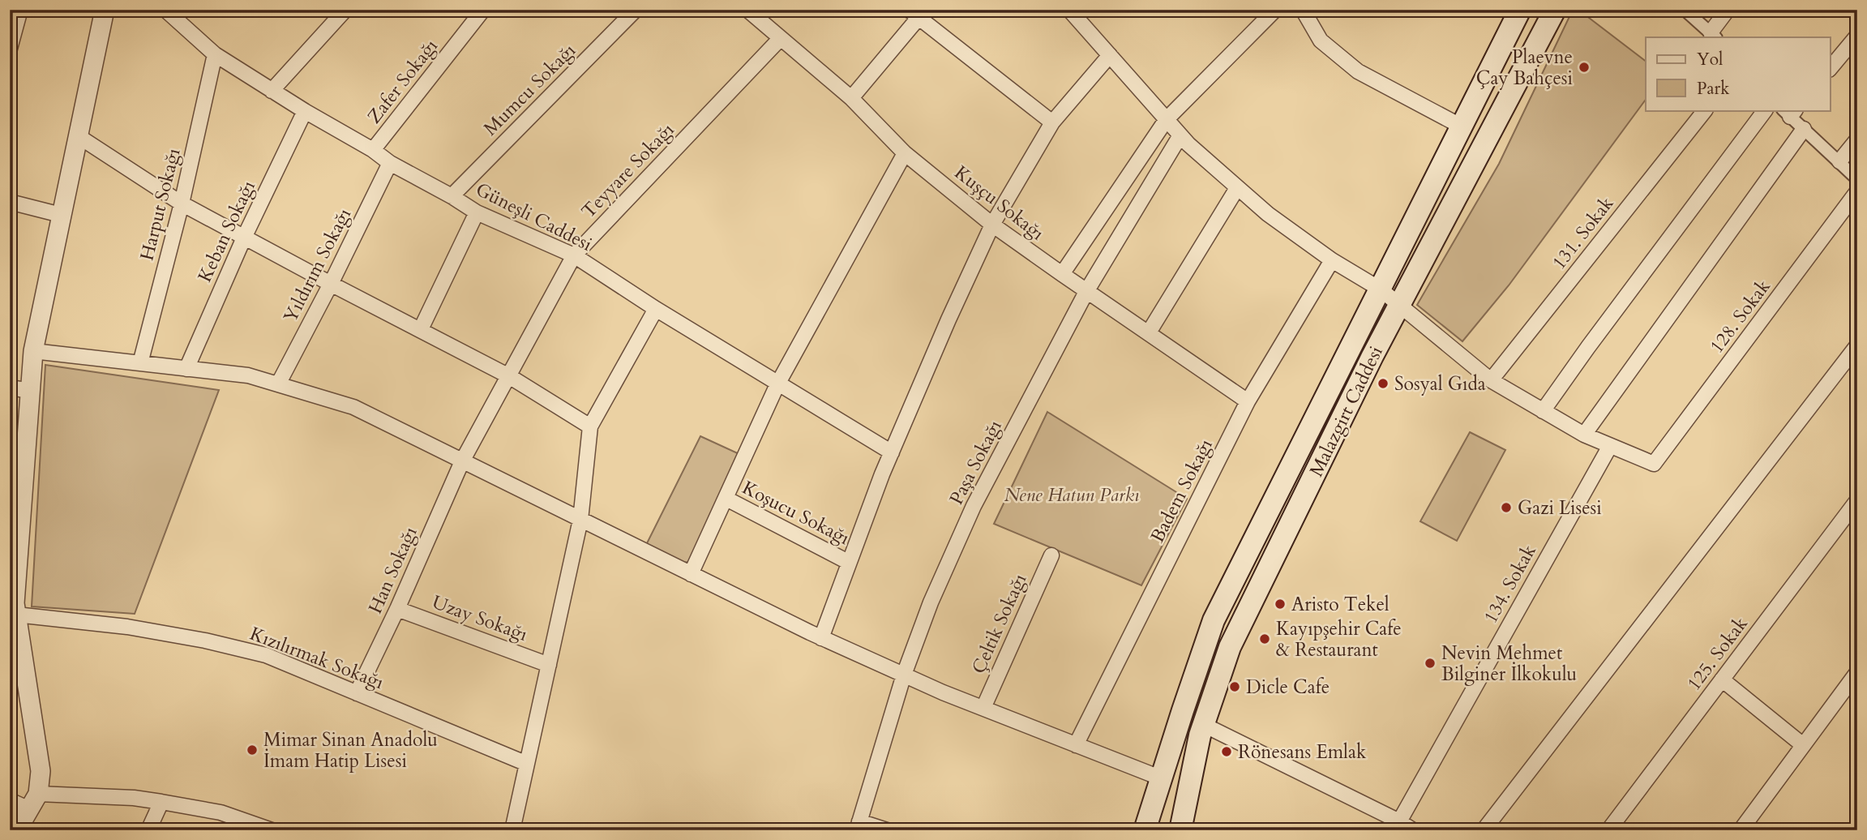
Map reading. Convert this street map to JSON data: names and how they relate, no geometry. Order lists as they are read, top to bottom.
{
  "streets": {
    "main road": ["Malazgirt Caddesi"],
    "street": [
      "Zafer Sokağı",
      "Mumcu Sokağı",
      "Teyyare Sokağı",
      "Kuşçu Sokağı",
      "Harput Sokağı",
      "Güneşli Caddesi",
      "Keban Sokağı",
      "131. Sokak",
      "Yıldırım Sokağı",
      "128. Sokak",
      "Paşa Sokağı",
      "Badem Sokağı",
      "Koşucu Sokağı",
      "Han Sokağı",
      "134. Sokak",
      "Uzay Sokağı",
      "Çeltik Sokağı",
      "125. Sokak",
      "Kızılırmak Sokağı"
    ]
  },
  "crossings": [
    ["Zafer Sokağı", "Güneşli Caddesi"],
    ["Mumcu Sokağı", "Güneşli Caddesi"],
    ["Teyyare Sokağı", "Kuşçu Sokağı"],
    ["Teyyare Sokağı", "Güneşli Caddesi"],
    ["Teyyare Sokağı", "Han Sokağı"],
    ["Kuşçu Sokağı", "Paşa Sokağı"],
    ["Kuşçu Sokağı", "Badem Sokağı"],
    ["Harput Sokağı", "Güneşli Caddesi"],
    ["Güneşli Caddesi", "Keban Sokağı"],
    ["Güneşli Caddesi", "Yıldırım Sokağı"],
    ["128. Sokak", "134. Sokak"],
    ["Han Sokağı", "Uzay Sokağı"],
    ["Han Sokağı", "Kızılırmak Sokağı"]
  ],
  "parks": ["Nene Hatun Parkı"],
  "places": [
    "Plaevne Çay Bahçesi",
    "Sosyal Gıda",
    "Gazi Lisesi",
    "Aristo Tekel",
    "Kayıpşehir Cafe & Restaurant",
    "Nevin Mehmet Bilginer İlkokulu",
    "Dicle Cafe",
    "Mimar Sinan Anadolu İmam Hatip Lisesi",
    "Rönesans Emlak"
  ],
  "legend": ["Yol", "Park"]
}
